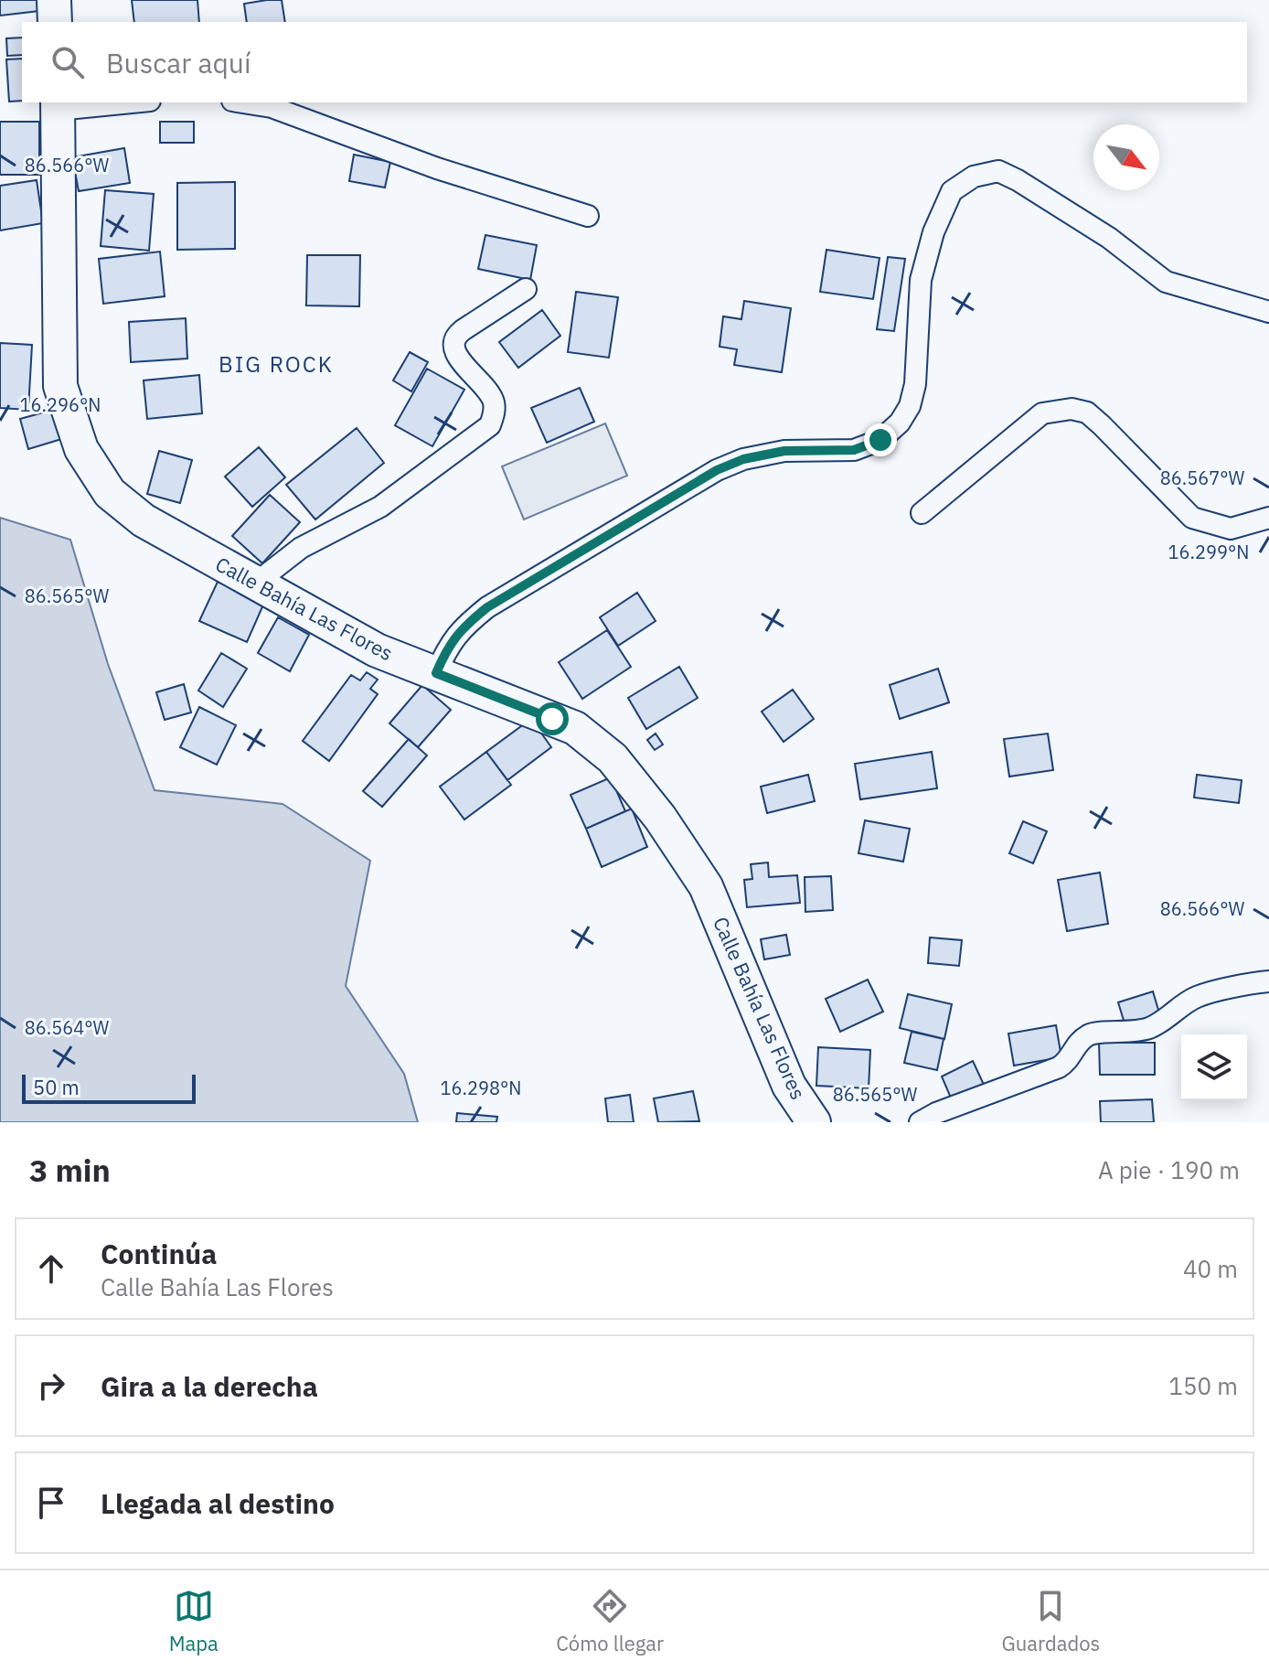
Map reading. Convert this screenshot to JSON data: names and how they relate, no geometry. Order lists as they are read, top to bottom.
{
  "streets": {
    "main road": ["Calle Bahía Las Flores"]
  },
  "districts": ["BIG ROCK"],
  "scale_bar": "50 m",
  "north": "bottom right",
  "page": {
    "search": "Buscar aquí",
    "scale": "50 m",
    "heading": ["3 min", "A pie · 190 m"],
    "list": [
      ["Continúa", "Calle Bahía Las Flores", "40 m"],
      ["Gira a la derecha", "150 m"],
      "Llegada al destino"
    ],
    "nav": ["Mapa", "Cómo llegar", "Guardados"]
  },
  "coordinates": [
    "86.566°W",
    "16.296°N",
    "86.567°W",
    "16.299°N",
    "86.565°W",
    "86.564°W",
    "16.298°N"
  ]
}
